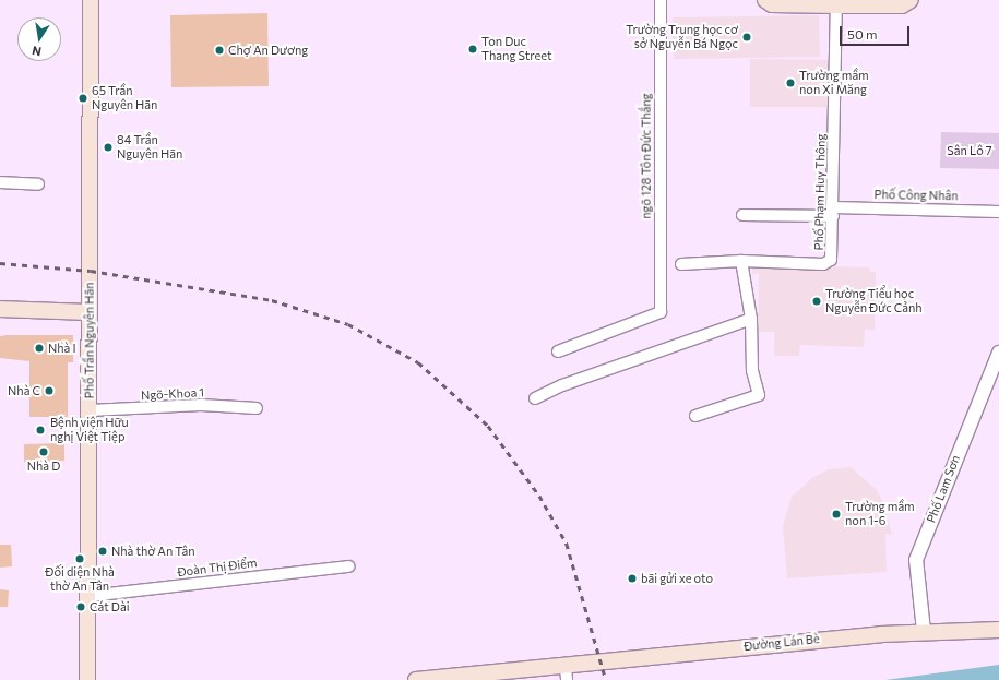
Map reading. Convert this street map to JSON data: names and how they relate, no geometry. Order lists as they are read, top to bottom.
{
  "streets": {
    "main road": ["Phố Trần Nguyên Hãn", "Đường Lán Bè"],
    "street": [
      "ngõ 128 Tôn Đức Thắng",
      "Phố Phạm Huy Thông",
      "Phố Công Nhân",
      "Ngõ-Khoa 1",
      "Phố Lam Sơn",
      "Đoàn Thị Điểm"
    ]
  },
  "crossings": [
    ["Phố Phạm Huy Thông", "Phố Công Nhân"],
    ["Phố Trần Nguyên Hãn", "Ngõ-Khoa 1"],
    ["Phố Trần Nguyên Hãn", "Đoàn Thị Điểm"],
    ["Phố Lam Sơn", "Đường Lán Bè"]
  ],
  "parks": ["Sân Lô 7"],
  "places": [
    "Trường Trung học cơ sở Nguyễn Bá Ngọc",
    "Ton Duc Thang Street",
    "Chợ An Dương",
    "Trường mầm non Xi Măng",
    "65 Trần Nguyên Hãn",
    "84 Trần Nguyên Hãn",
    "Trường Tiểu học Nguyễn Đức Cảnh",
    "Nhà I",
    "Nhà C",
    "Bệnh viện Hữu nghị Việt Tiệp",
    "Nhà D",
    "Trường mầm non 1-6",
    "Nhà thờ An Tân",
    "Đối diện Nhà thờ An Tân",
    "bãi gửi xe oto",
    "Cát Dài"
  ],
  "scale_bar": "50 m",
  "north": "bottom"
}
